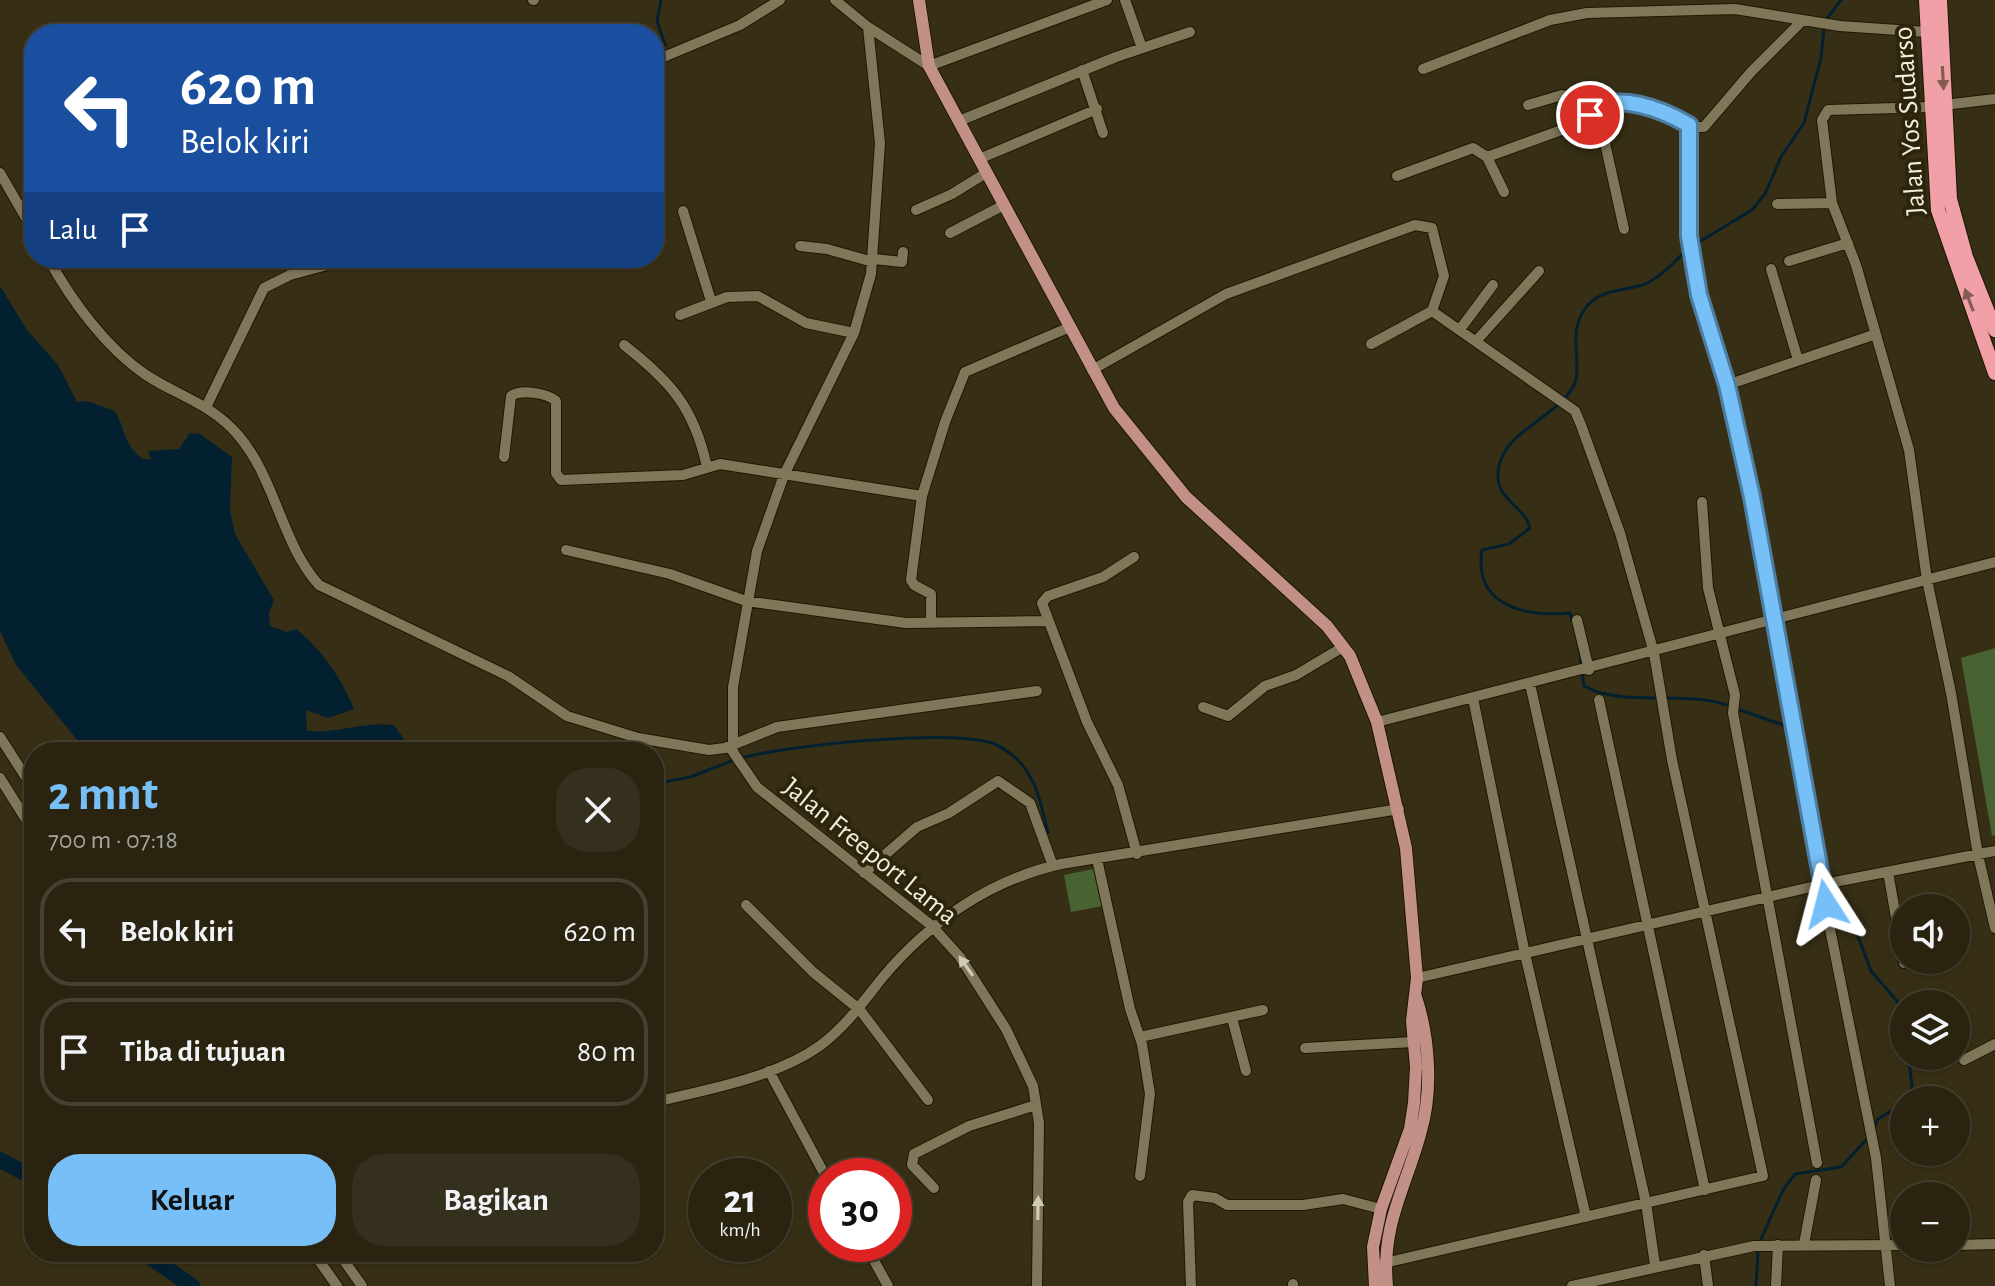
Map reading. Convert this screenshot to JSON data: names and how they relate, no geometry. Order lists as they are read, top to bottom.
{
  "streets": {
    "highway": ["Jalan Yos Sudarso"],
    "street": ["Jalan Freeport Lama"]
  },
  "one_way": ["Jalan Freeport Lama"],
  "page": {
    "turn": ["620 m", "Belok kiri"],
    "then": "Lalu",
    "heading": ["2 mnt", "700 m · 07:18"],
    "list": [
      {
        "name": "Belok kiri",
        "value": "620 m"
      },
      {
        "name": "Tiba di tujuan",
        "value": "80 m"
      }
    ],
    "map_buttons": ["+", "−"],
    "buttons": ["Keluar", "Bagikan"],
    "speed": "21 km/h",
    "limit": "30"
  }
}
